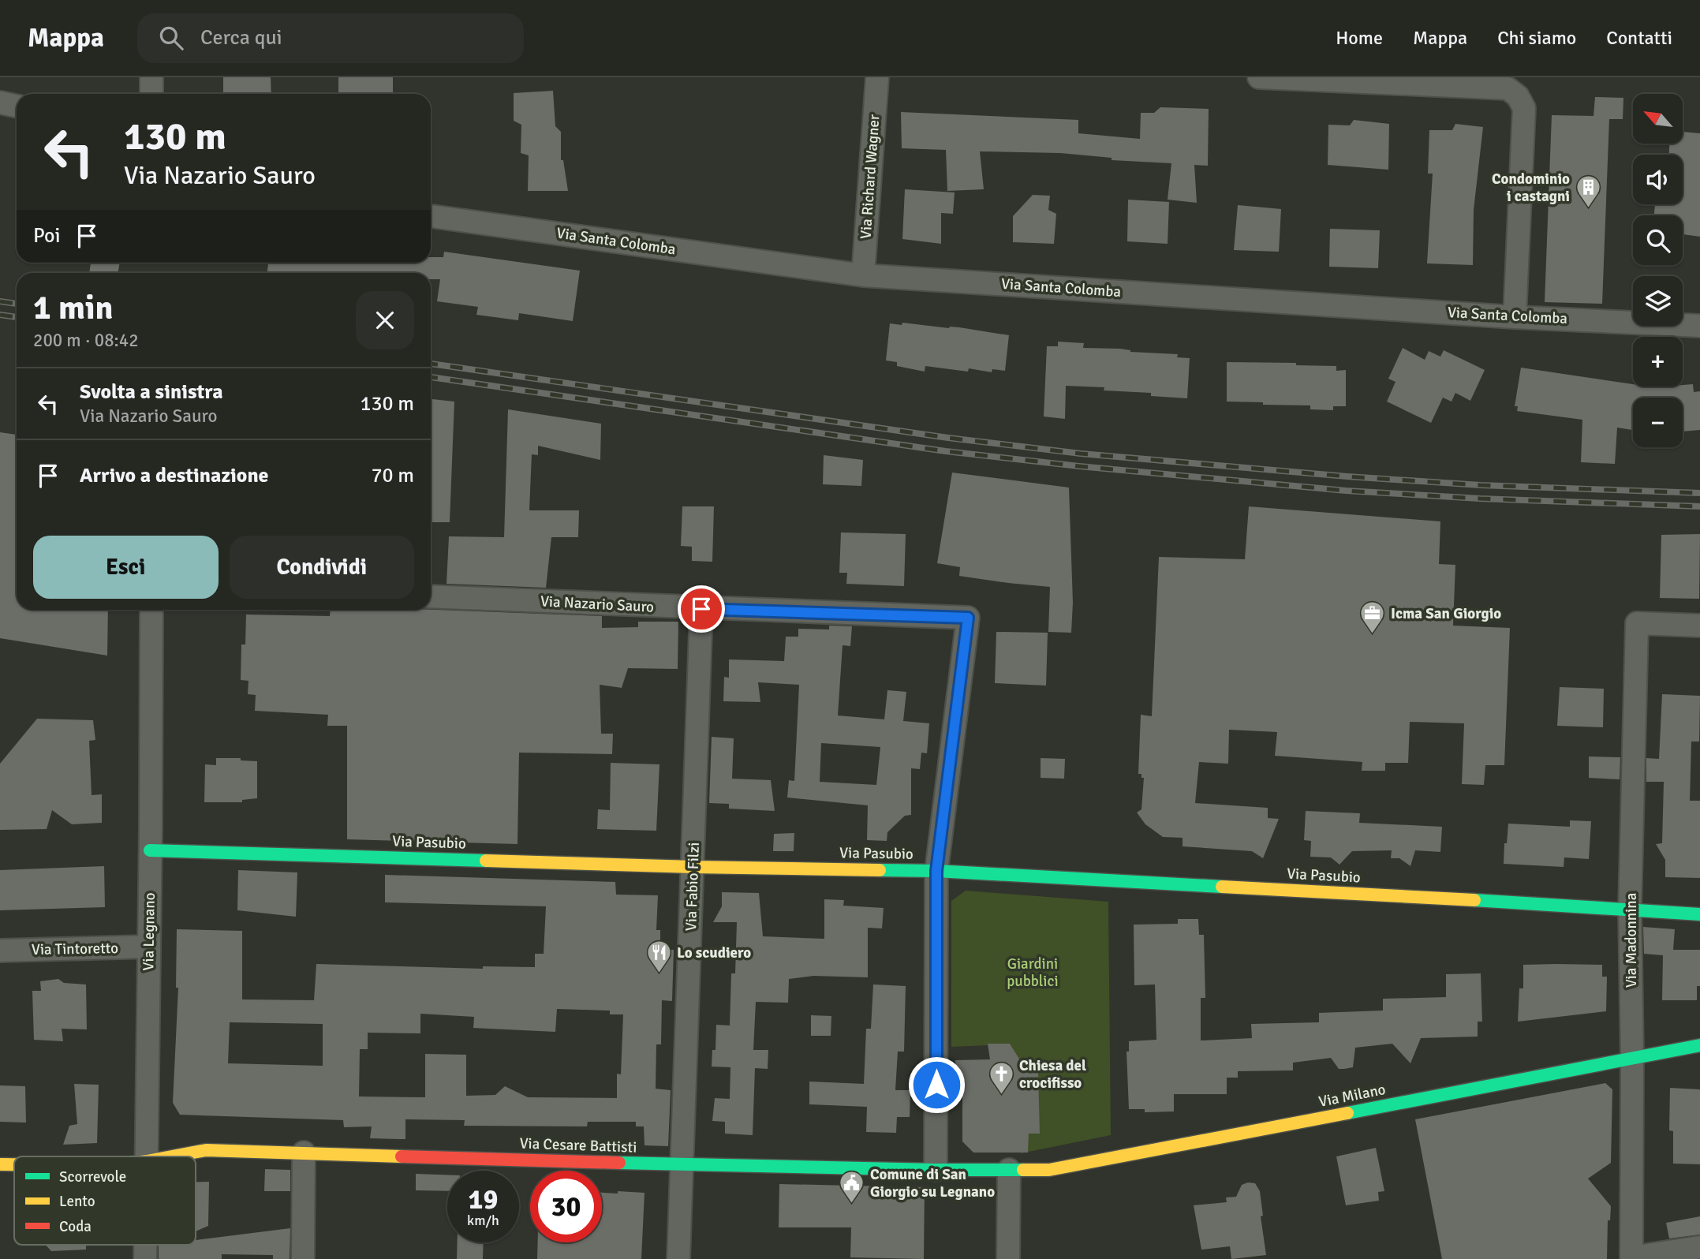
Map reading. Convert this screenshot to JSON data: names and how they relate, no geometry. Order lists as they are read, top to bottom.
{
  "streets": {
    "street": [
      "Via Richard Wagner",
      "Via Santa Colomba",
      "Via Nazario Sauro",
      "Via Pasubio",
      "Via Fabio Filzi",
      "Via Legnano",
      "Via Madonnina",
      "Via Tintoretto",
      "Via Milano",
      "Via Cesare Battisti"
    ]
  },
  "crossings": [
    ["Via Richard Wagner", "Via Santa Colomba"],
    ["Via Nazario Sauro", "Via Pasubio"],
    ["Via Nazario Sauro", "Via Fabio Filzi"],
    ["Via Pasubio", "Via Fabio Filzi"],
    ["Via Pasubio", "Via Legnano"],
    ["Via Pasubio", "Via Madonnina"],
    ["Via Fabio Filzi", "Via Cesare Battisti"],
    ["Via Legnano", "Via Tintoretto"],
    ["Via Madonnina", "Via Milano"],
    ["Via Milano", "Via Cesare Battisti"]
  ],
  "parks": ["Giardini pubblici"],
  "places": {
    "building": ["Condominio i castagni"],
    "office": ["Icma San Giorgio"],
    "restaurant": ["Lo scudiero"],
    "church": ["Chiesa del crocifisso"],
    "public building": ["Comune di San Giorgio su Legnano"]
  },
  "legend": ["Scorrevole", "Lento", "Coda"],
  "north": "top left",
  "page": {
    "header": "Mappa",
    "search": "Cerca qui",
    "nav": [
      "Home",
      "Mappa",
      "Chi siamo",
      "Contatti"
    ],
    "map_buttons": ["+", "−"],
    "turn": ["130 m", "Via Nazario Sauro"],
    "then": "Poi",
    "heading": ["1 min", "200 m · 08:42"],
    "list": [
      {
        "name": "Svolta a sinistra",
        "note": "Via Nazario Sauro",
        "value": "130 m"
      },
      {
        "name": "Arrivo a destinazione",
        "value": "70 m"
      }
    ],
    "buttons": ["Esci", "Condividi"],
    "speed": "19 km/h",
    "limit": "30"
  }
}
